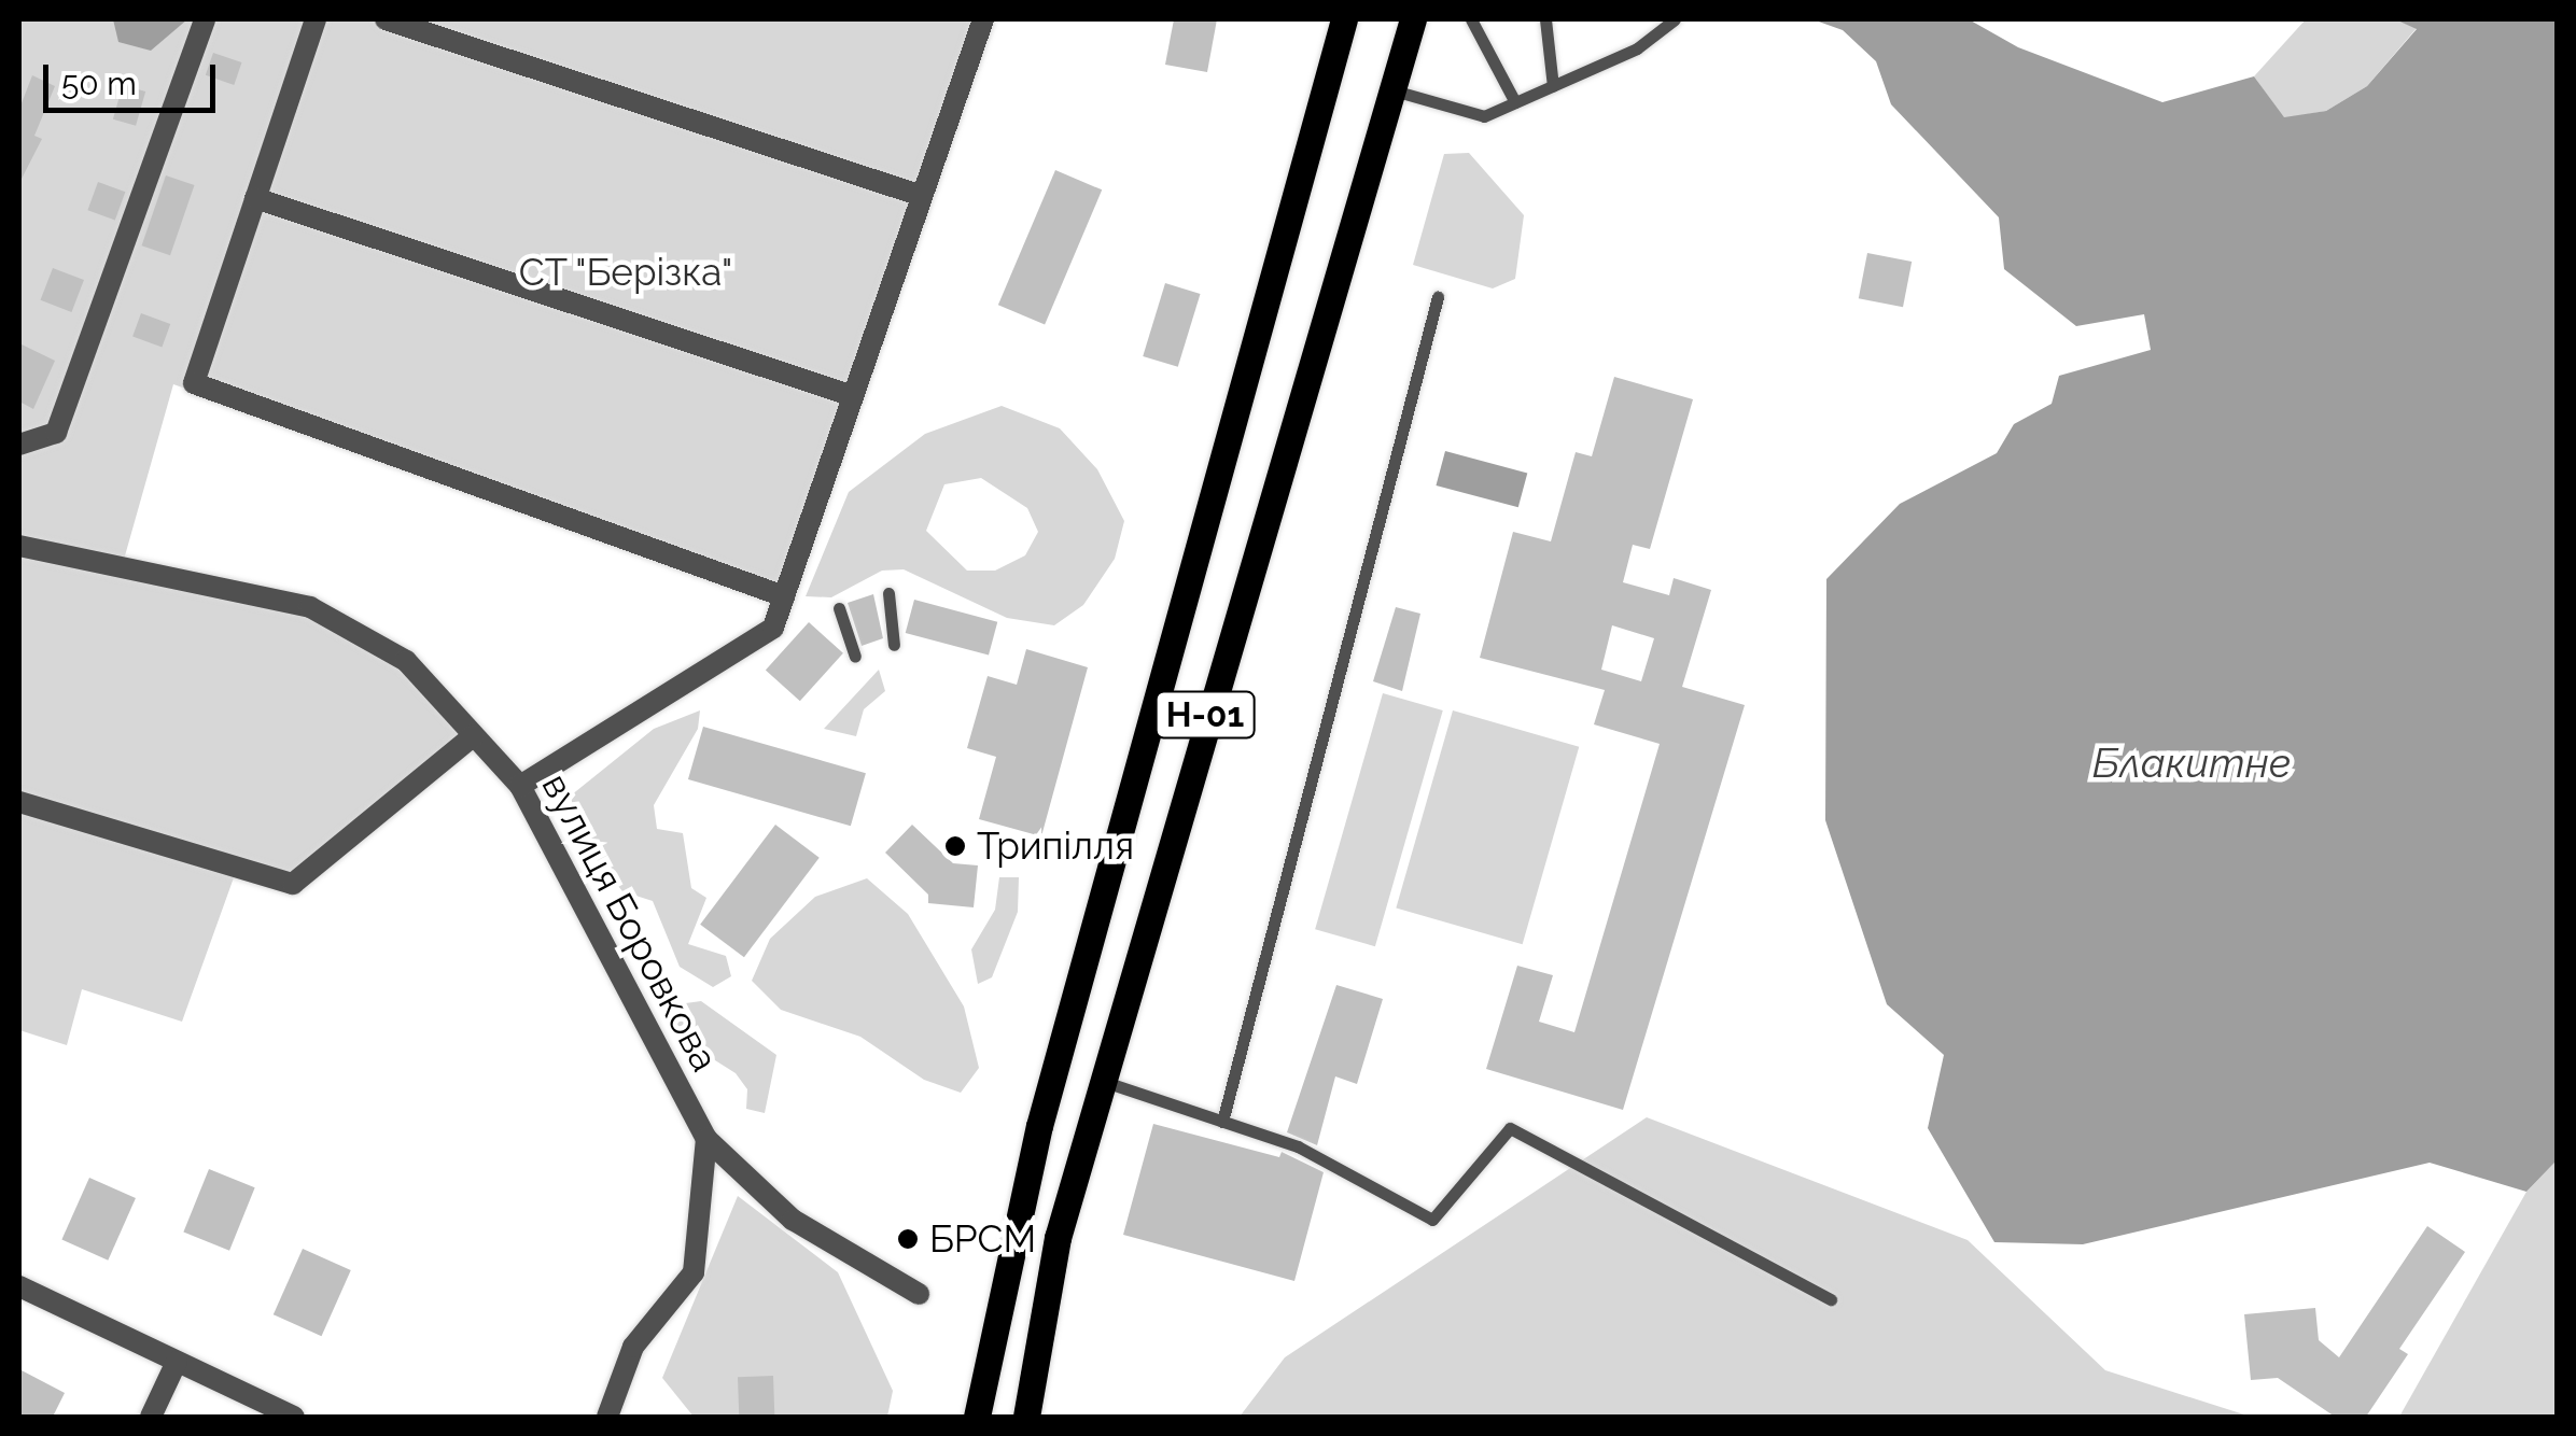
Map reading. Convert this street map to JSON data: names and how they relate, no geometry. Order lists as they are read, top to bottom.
{
  "streets": {
    "main road": ["Н-01"],
    "street": ["вулиця Боровкова"]
  },
  "water": ["Блакитне"],
  "parks": ["СТ \"Берізка\""],
  "places": ["Трипілля", "БРСМ"],
  "scale_bar": "50 m"
}
